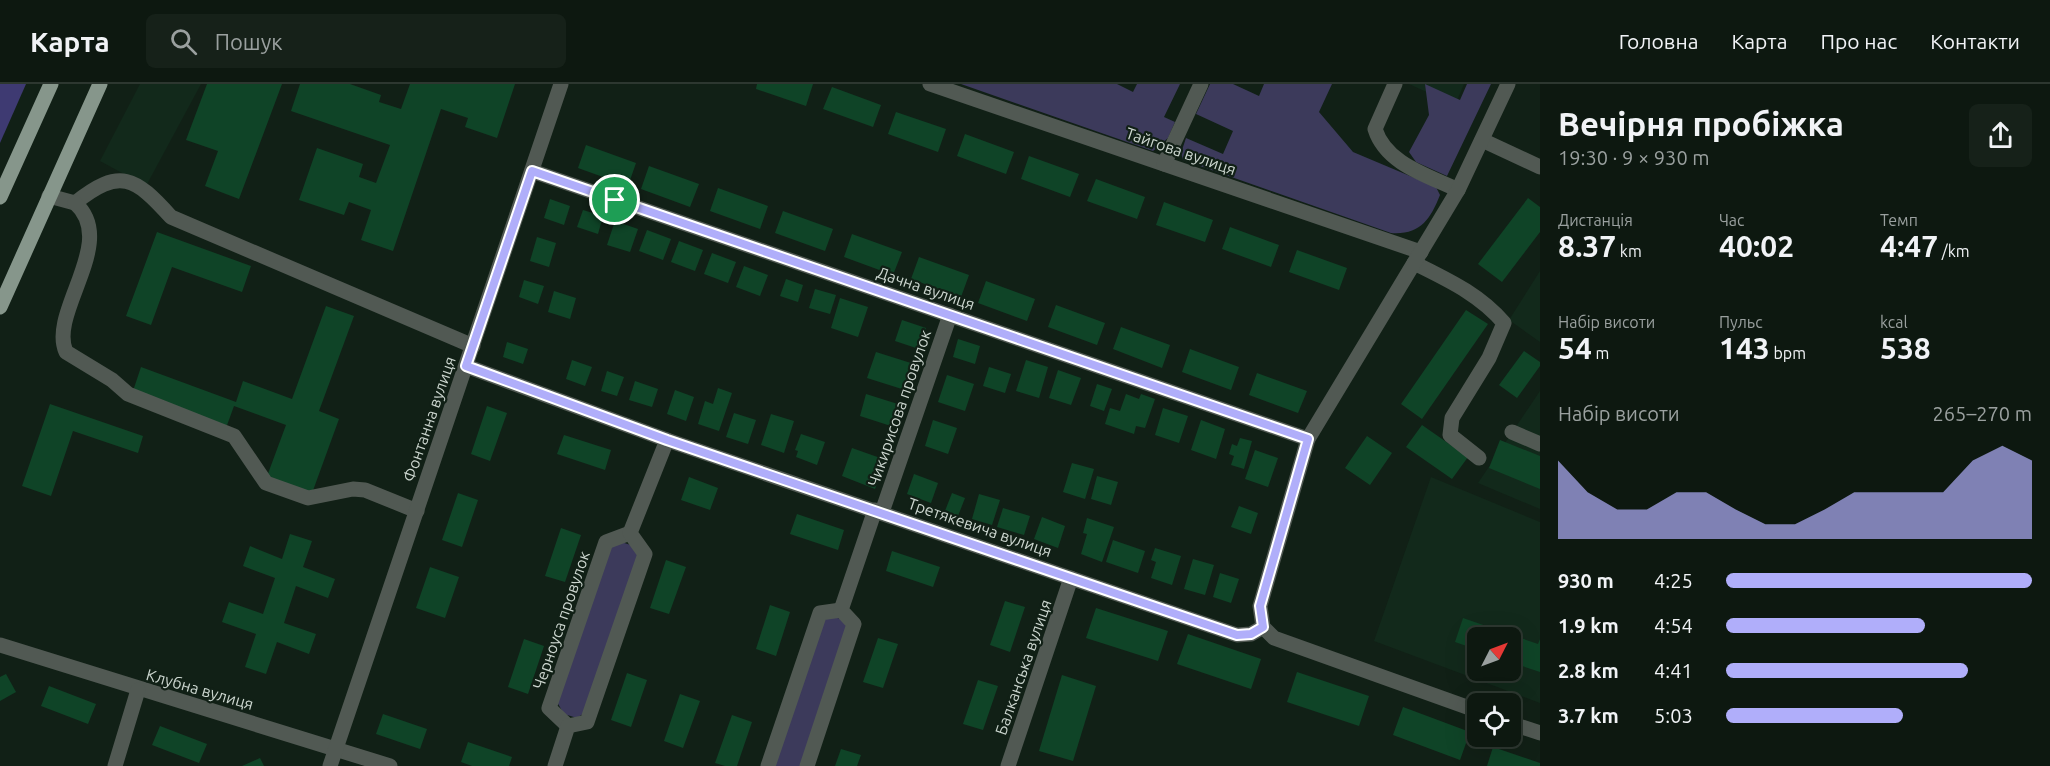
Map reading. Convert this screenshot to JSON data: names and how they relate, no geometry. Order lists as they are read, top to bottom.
{
  "streets": {
    "street": [
      "Тайгова вулиця",
      "Дачна вулиця",
      "Чикирисова провулок",
      "Фонтанна вулиця",
      "Третякевича вулиця",
      "Черноуса провулок",
      "Балканська вулиця",
      "Клубна вулиця"
    ]
  },
  "crossings": [
    ["Дачна вулиця", "Чикирисова провулок"],
    ["Дачна вулиця", "Фонтанна вулиця"],
    ["Чикирисова провулок", "Третякевича вулиця"],
    ["Фонтанна вулиця", "Третякевича вулиця"],
    ["Фонтанна вулиця", "Клубна вулиця"],
    ["Третякевича вулиця", "Балканська вулиця"]
  ],
  "north": "top right",
  "page": {
    "header": "Карта",
    "search": "Пошук",
    "nav": [
      "Головна",
      "Карта",
      "Про нас",
      "Контакти"
    ],
    "heading": ["Вечірня пробіжка", "19:30 · 9 × 930 m"],
    "stats": [
      ["Дистанція", "8.37 km"],
      ["Час", "40:02"],
      ["Темп", "4:47 /km"],
      ["Набір висоти", "54 m"],
      ["Пульс", "143 bpm"],
      ["kcal", "538"]
    ],
    "chart": ["Набір висоти", "265–270 m"],
    "list": [
      {
        "name": "930 m",
        "note": "4:25"
      },
      {
        "name": "1.9 km",
        "note": "4:54"
      },
      {
        "name": "2.8 km",
        "note": "4:41"
      },
      {
        "name": "3.7 km",
        "note": "5:03"
      }
    ]
  }
}
